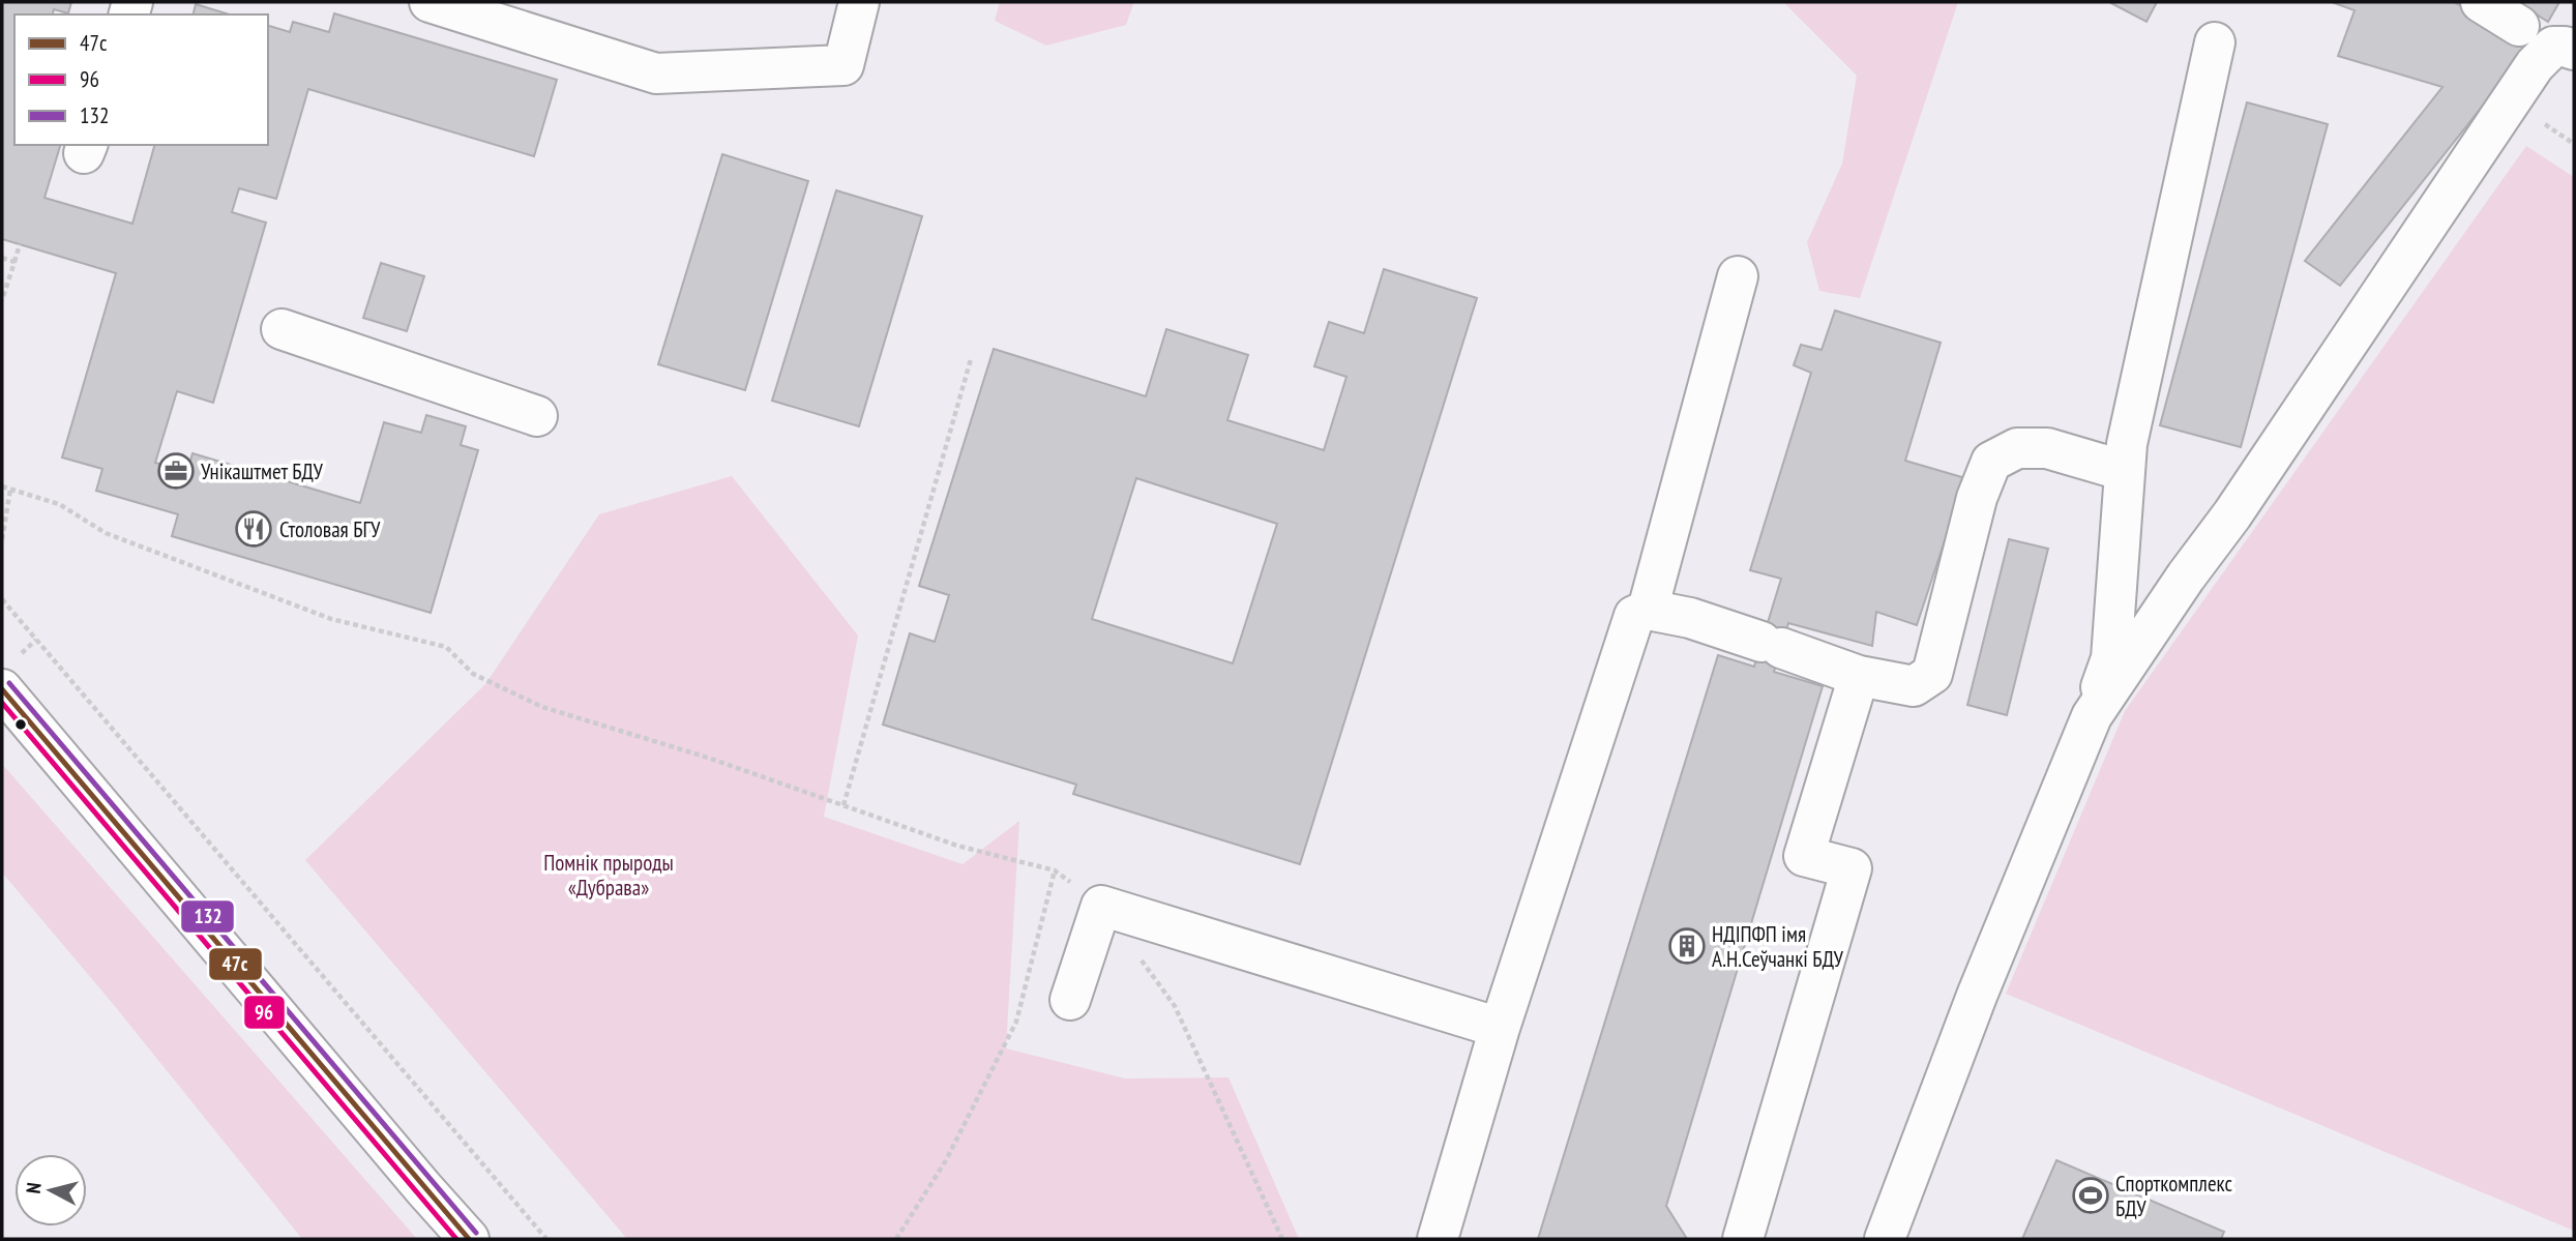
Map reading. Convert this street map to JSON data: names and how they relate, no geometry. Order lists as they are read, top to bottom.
{
  "parks": ["Помнік прыроды «Дубрава»"],
  "places": {
    "office": ["Унікаштмет БДУ"],
    "restaurant": ["Столовая БГУ"],
    "building": ["НДІПФП імя А.Н.Сеўчанкі БДУ"],
    "sports": ["Спорткомплекс БДУ"]
  },
  "lines": ["transit line 132", "transit line 47с", "transit line 96"],
  "legend": ["47с", "96", "132"],
  "north": "left"
}
